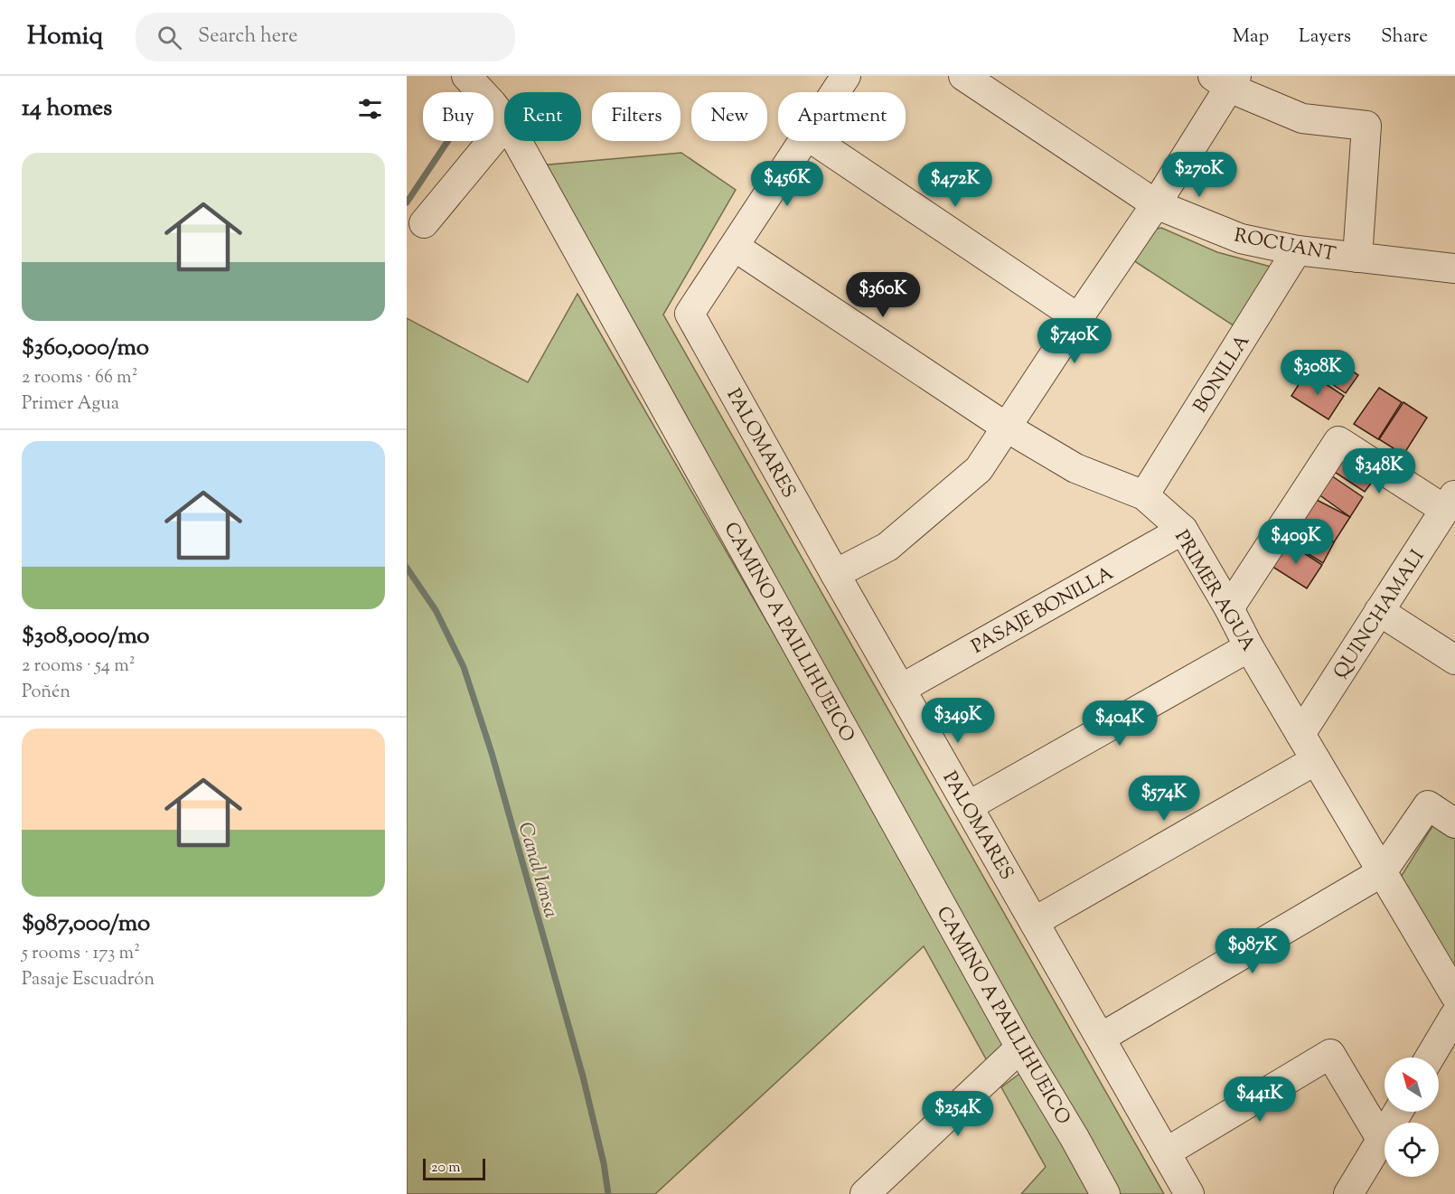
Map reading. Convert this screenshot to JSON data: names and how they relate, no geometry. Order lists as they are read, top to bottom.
{
  "streets": {
    "street": [
      "ROCUANT",
      "BONILLA",
      "PALOMARES",
      "PRIMER AGUA",
      "PASAJE BONILLA",
      "QUINCHAMALI",
      "CAMINO A PAILLIHUEICO"
    ]
  },
  "crossings": [
    ["ROCUANT", "BONILLA"],
    ["BONILLA", "PRIMER AGUA"],
    ["PALOMARES", "PRIMER AGUA"],
    ["PALOMARES", "PASAJE BONILLA"],
    ["PRIMER AGUA", "PASAJE BONILLA"],
    ["PRIMER AGUA", "QUINCHAMALI"]
  ],
  "water": ["Canal Iansa"],
  "scale_bar": "20 m",
  "north": "top left",
  "page": {
    "header": "Homiq",
    "search": "Search here",
    "nav": ["Map", "Layers", "Share"],
    "heading": "14 homes",
    "chip": [
      "Buy",
      "Rent",
      "Filters",
      "New",
      "Apartment"
    ],
    "list": [
      {
        "name": "$360,000/mo",
        "note": "2 rooms · 66 m² · Primer Agua"
      },
      {
        "name": "$308,000/mo",
        "note": "2 rooms · 54 m² · Poñén"
      },
      {
        "name": "$987,000/mo",
        "note": "5 rooms · 173 m² · Pasaje Escuadrón"
      }
    ],
    "price": [
      "$270K",
      "$456K",
      "$472K",
      "$360K",
      "$740K",
      "$308K",
      "$348K",
      "$409K",
      "$349K",
      "$404K",
      "$574K",
      "$987K",
      "$441K",
      "$254K"
    ],
    "scale": "20 m"
  }
}
